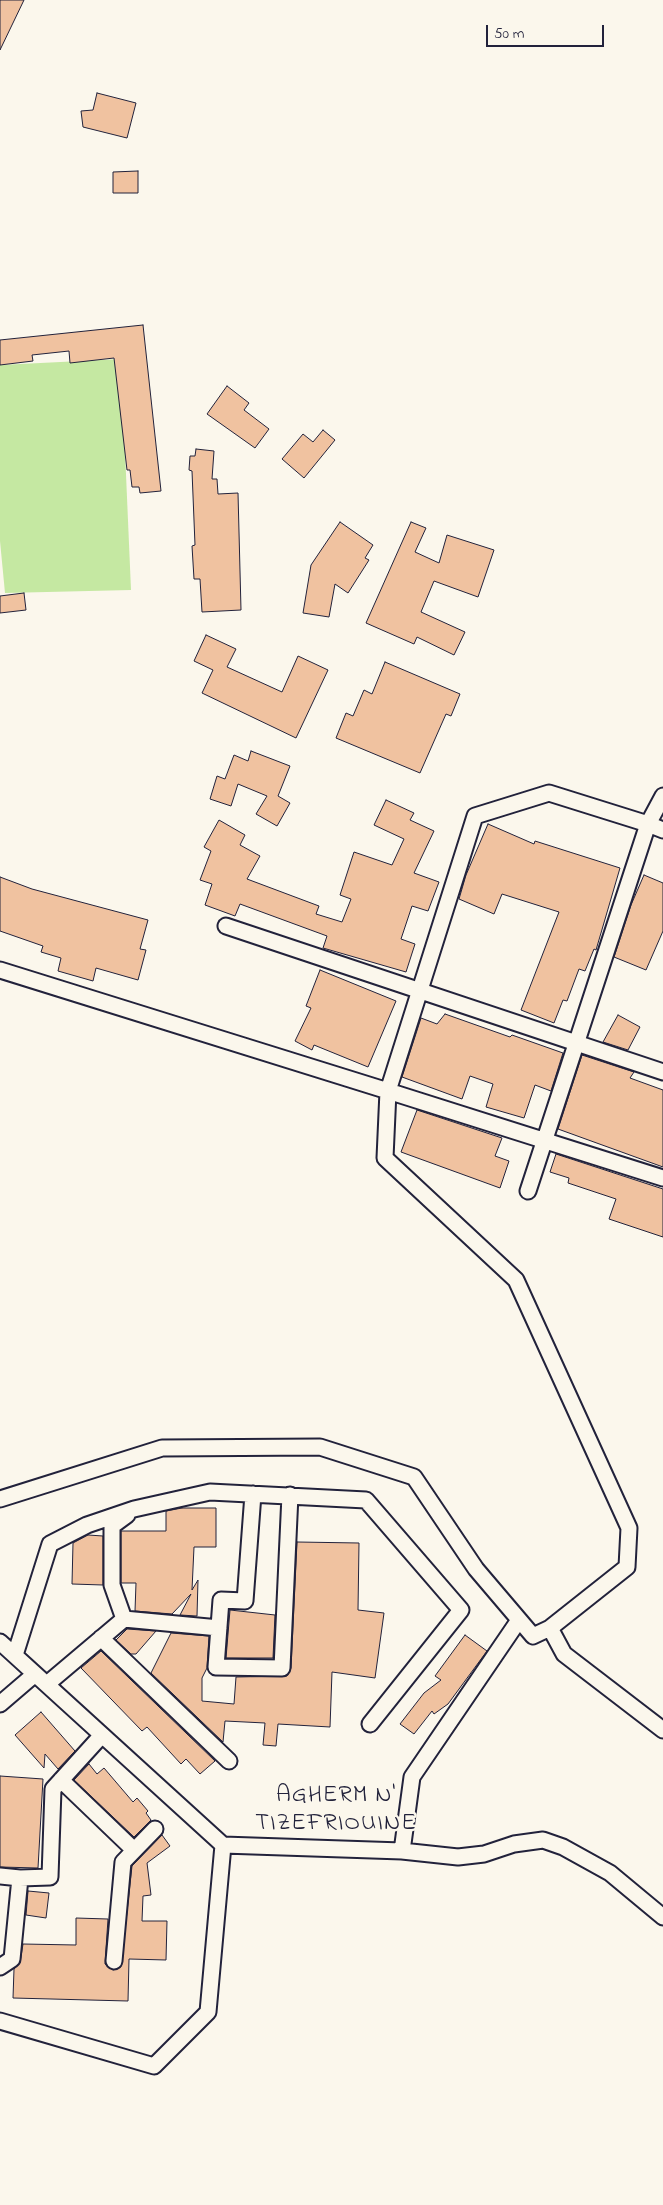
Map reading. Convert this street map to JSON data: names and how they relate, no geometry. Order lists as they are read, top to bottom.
{
  "districts": ["AGHERM N' TIZEFRIOUINE"],
  "scale_bar": "50 m"
}
